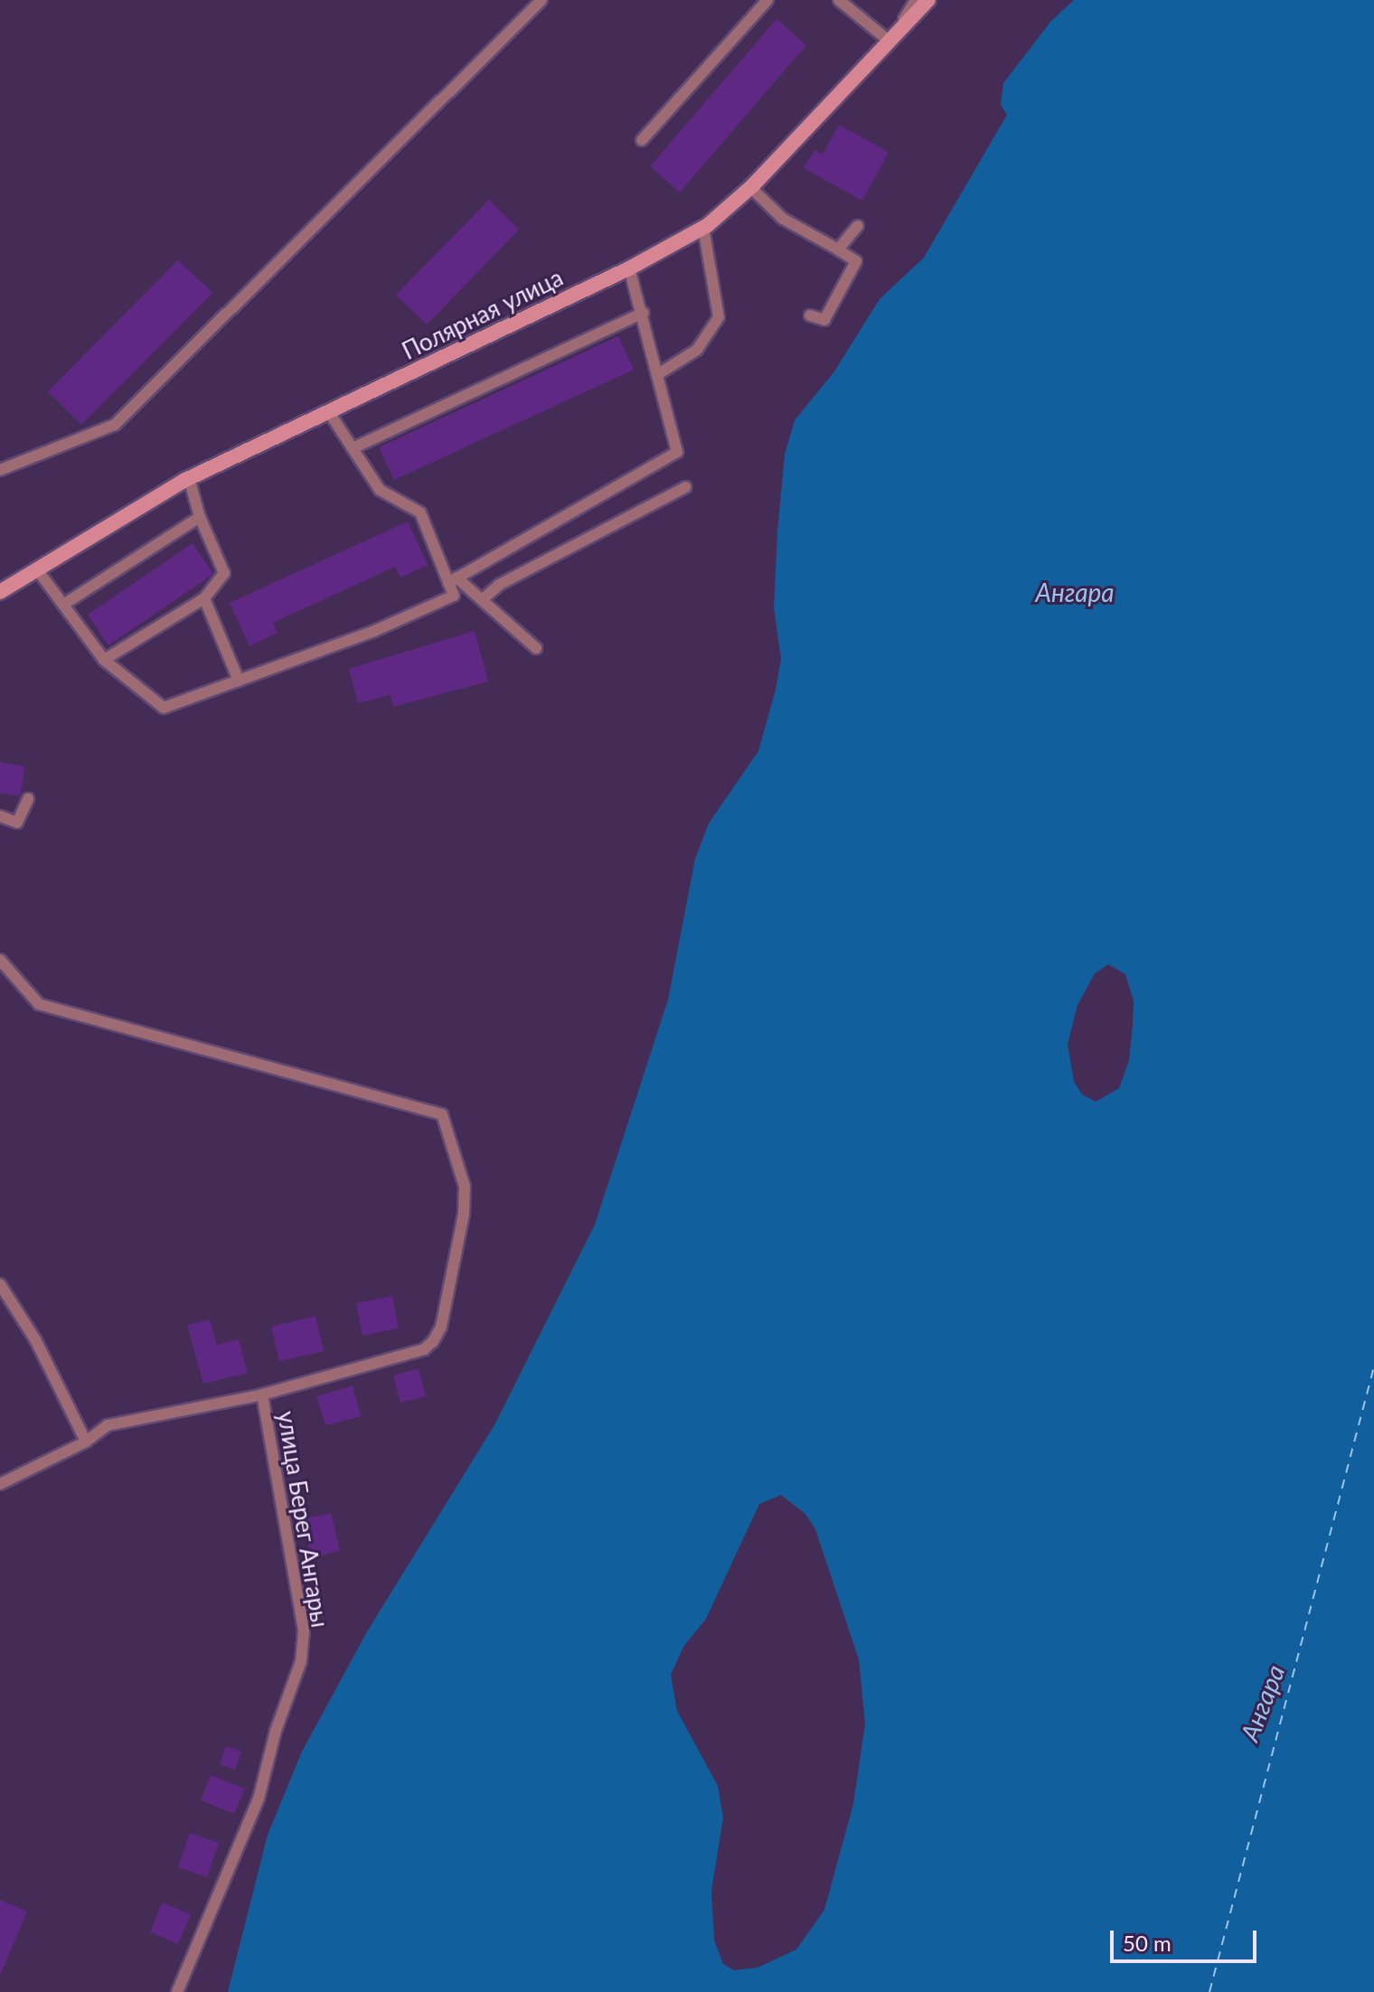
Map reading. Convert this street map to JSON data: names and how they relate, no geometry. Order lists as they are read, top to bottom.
{
  "streets": {
    "main road": ["Полярная улица"],
    "lane": ["улица Берег Ангары"]
  },
  "water": ["Ангара"],
  "scale_bar": "50 m"
}
